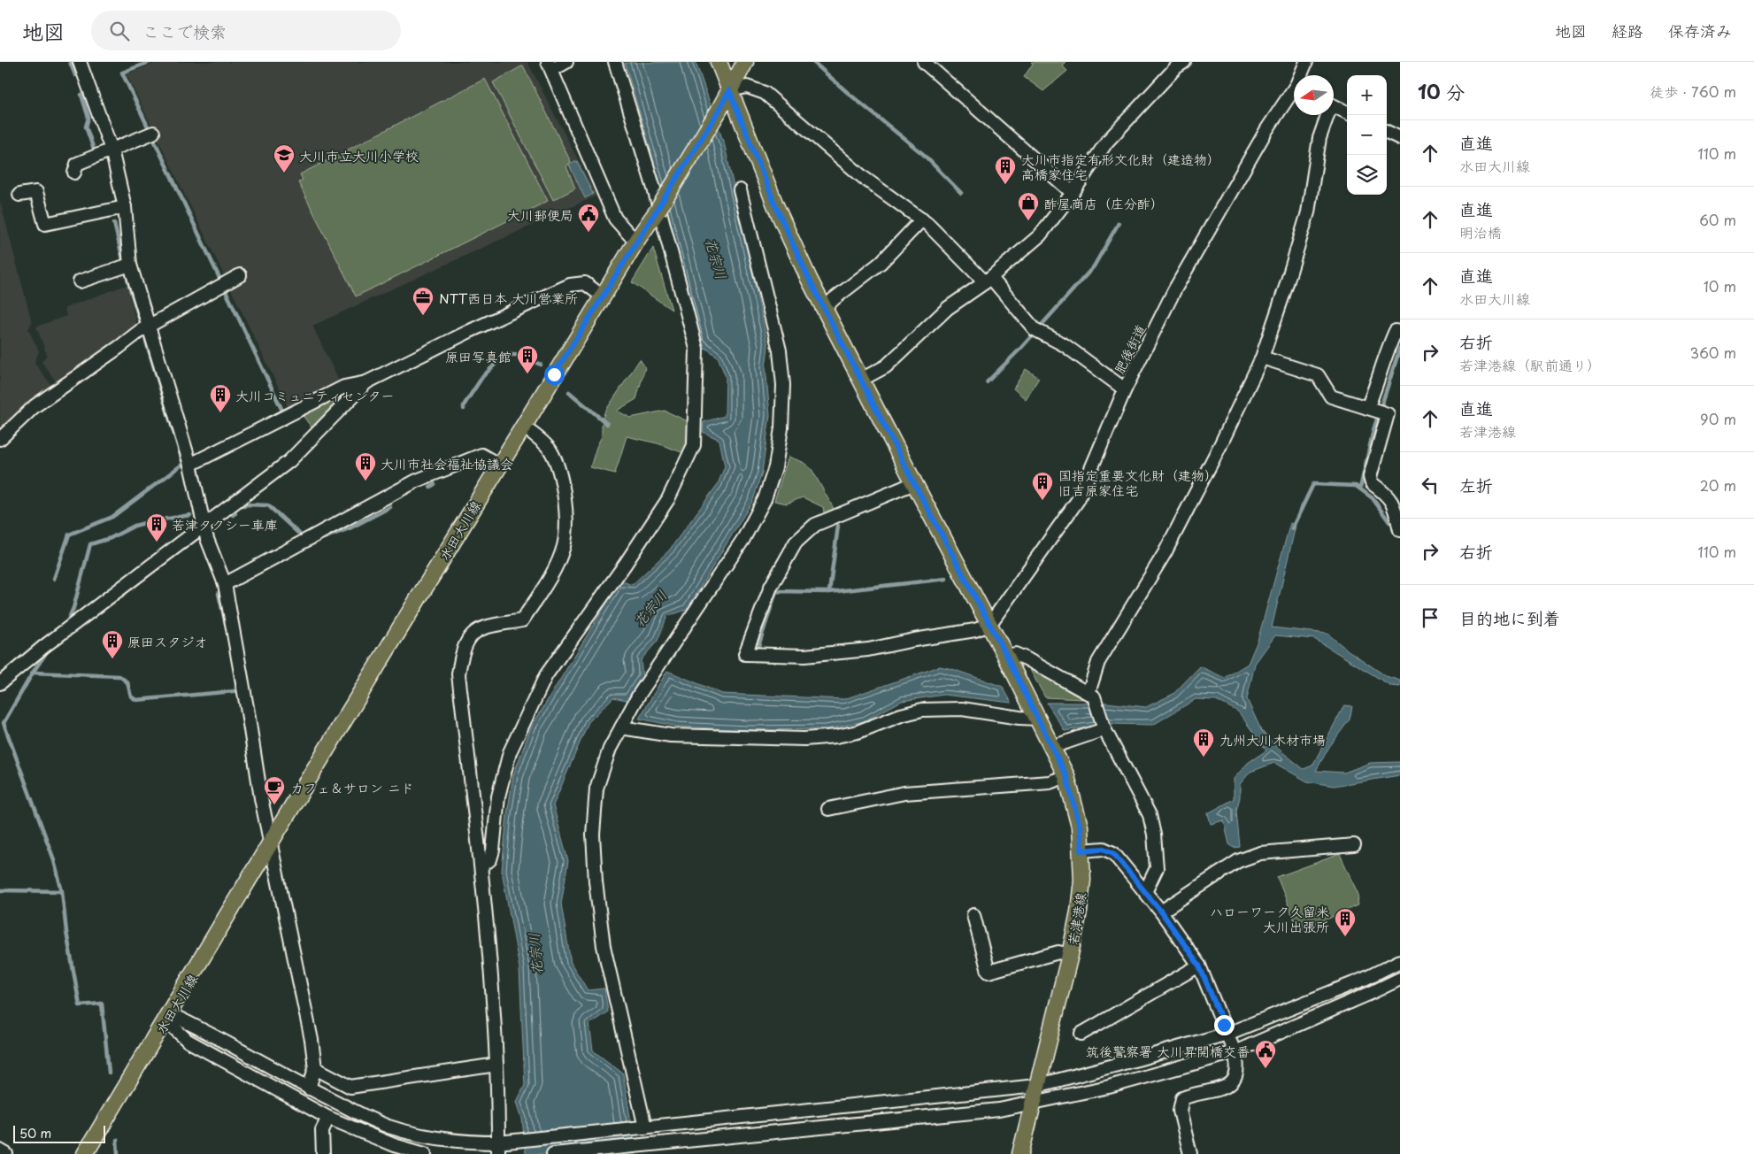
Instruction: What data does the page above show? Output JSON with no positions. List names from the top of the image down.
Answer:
{
  "streets": {
    "main road": ["水田大川線", "若津港線"],
    "street": ["肥後街道"]
  },
  "crossings": [
    ["肥後街道", "若津港線"],
    ["水田大川線", "若津港線"]
  ],
  "water": ["花宗川"],
  "places": {
    "school or university": ["大川市立大川小学校"],
    "building": [
      "大川市指定有形文化財（建造物） 高橋家住宅",
      "原田写真館",
      "大川コミュニティセンター",
      "大川市社会福祉協議会",
      "国指定重要文化財（建物） 旧吉原家住宅",
      "若津タクシー車庫",
      "原田スタジオ",
      "九州大川木材市場",
      "ハローワーク久留米 大川出張所"
    ],
    "shop": ["酢屋商店（庄分酢）"],
    "public building": ["大川郵便局", "筑後警察署 大川昇開橋交番"],
    "office": ["NTT西日本 大川営業所"],
    "cafe": ["カフェ＆サロン ニド"]
  },
  "scale_bar": "50 m",
  "north": "left",
  "page": {
    "header": "地図",
    "search": "ここで検索",
    "nav": ["地図", "経路", "保存済み"],
    "heading": ["10 分", "徒歩 · 760 m"],
    "map_buttons": ["+", "−"],
    "list": [
      ["直進", "水田大川線", "110 m"],
      ["直進", "明治橋", "60 m"],
      ["直進", "水田大川線", "10 m"],
      ["右折", "若津港線（駅前通り）", "360 m"],
      ["直進", "若津港線", "90 m"],
      ["左折", "20 m"],
      ["右折", "110 m"],
      "目的地に到着"
    ],
    "scale": "50 m"
  }
}
